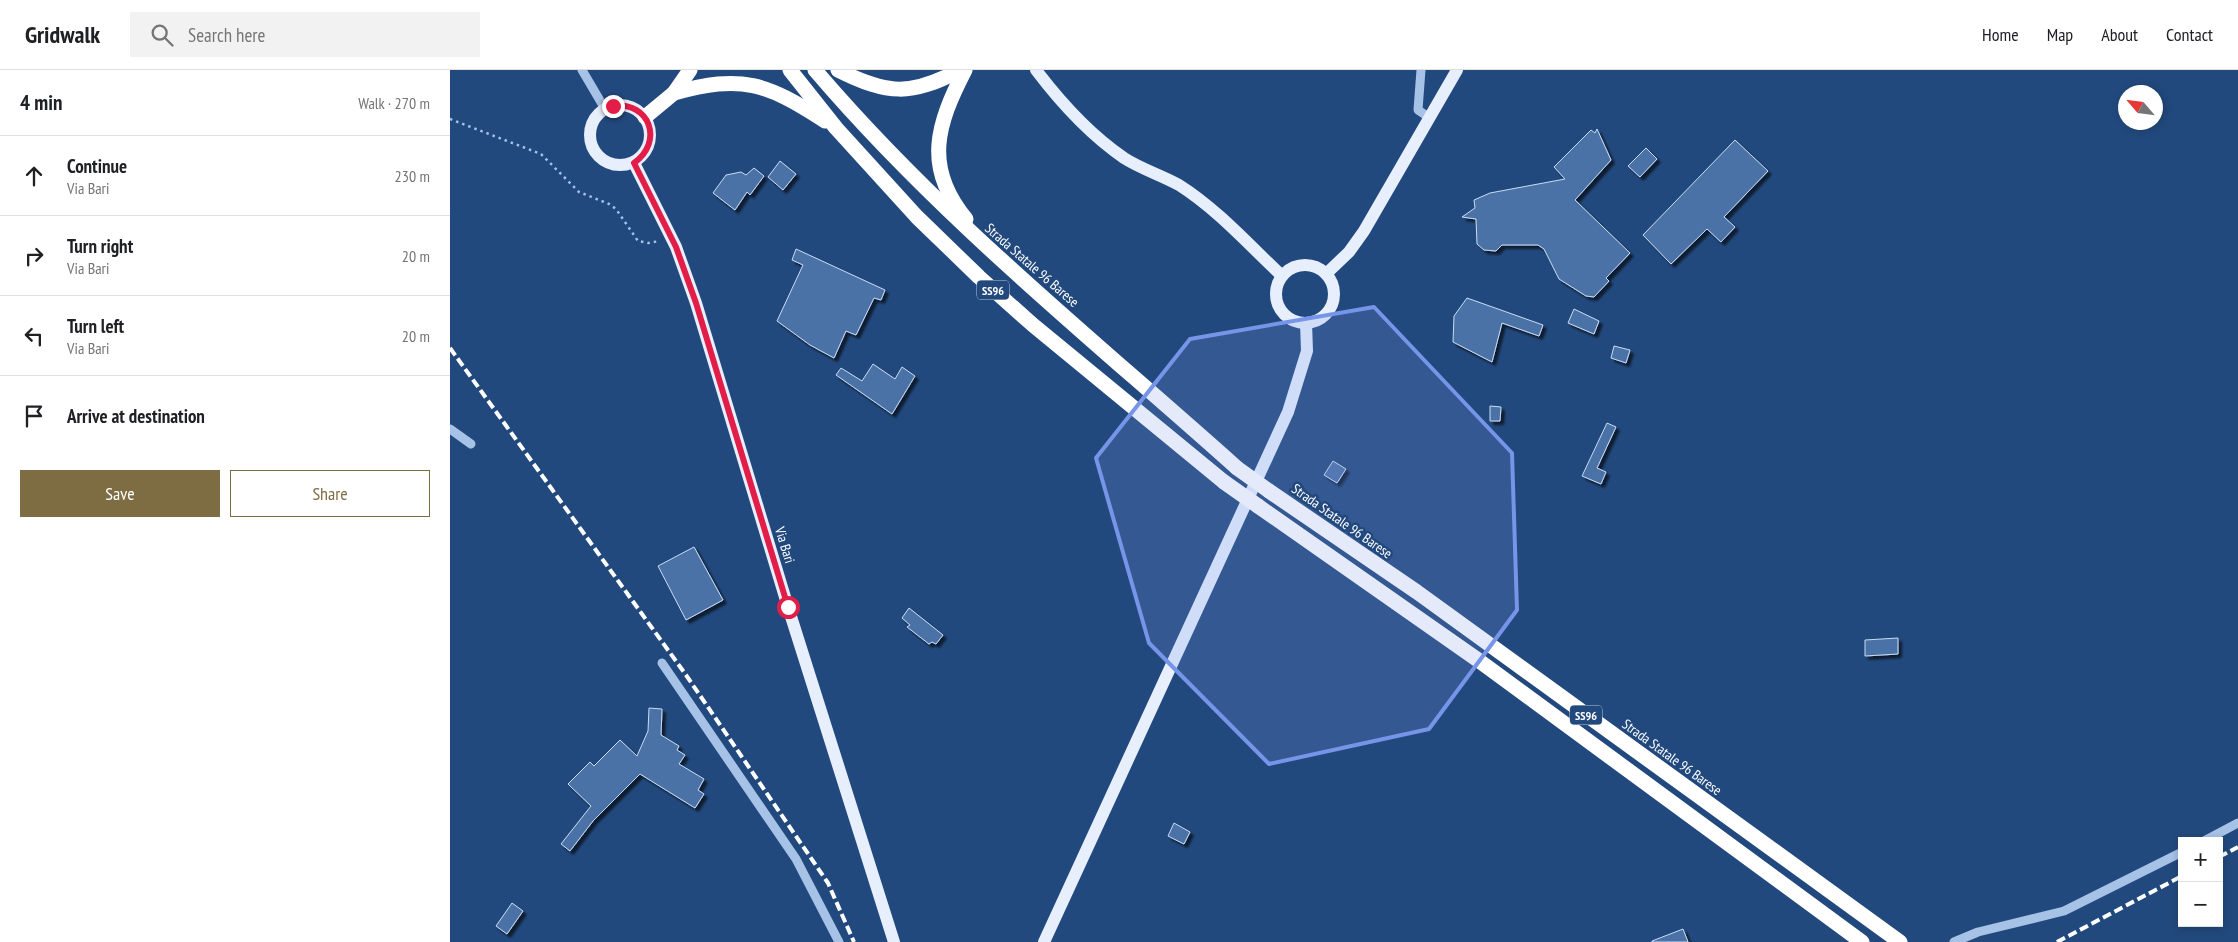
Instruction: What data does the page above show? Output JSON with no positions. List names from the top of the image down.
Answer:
{
  "streets": {
    "highway": ["Strada Statale 96 Barese", "SS96"],
    "main road": ["Via Bari"]
  },
  "north": "top left",
  "page": {
    "header": "Gridwalk",
    "search": "Search here",
    "nav": [
      "Home",
      "Map",
      "About",
      "Contact"
    ],
    "heading": ["4 min", "Walk · 270 m"],
    "list": [
      ["Continue", "Via Bari", "230 m"],
      ["Turn right", "Via Bari", "20 m"],
      ["Turn left", "Via Bari", "20 m"],
      "Arrive at destination"
    ],
    "buttons": ["Save", "Share"],
    "map_buttons": ["+", "−"]
  }
}
